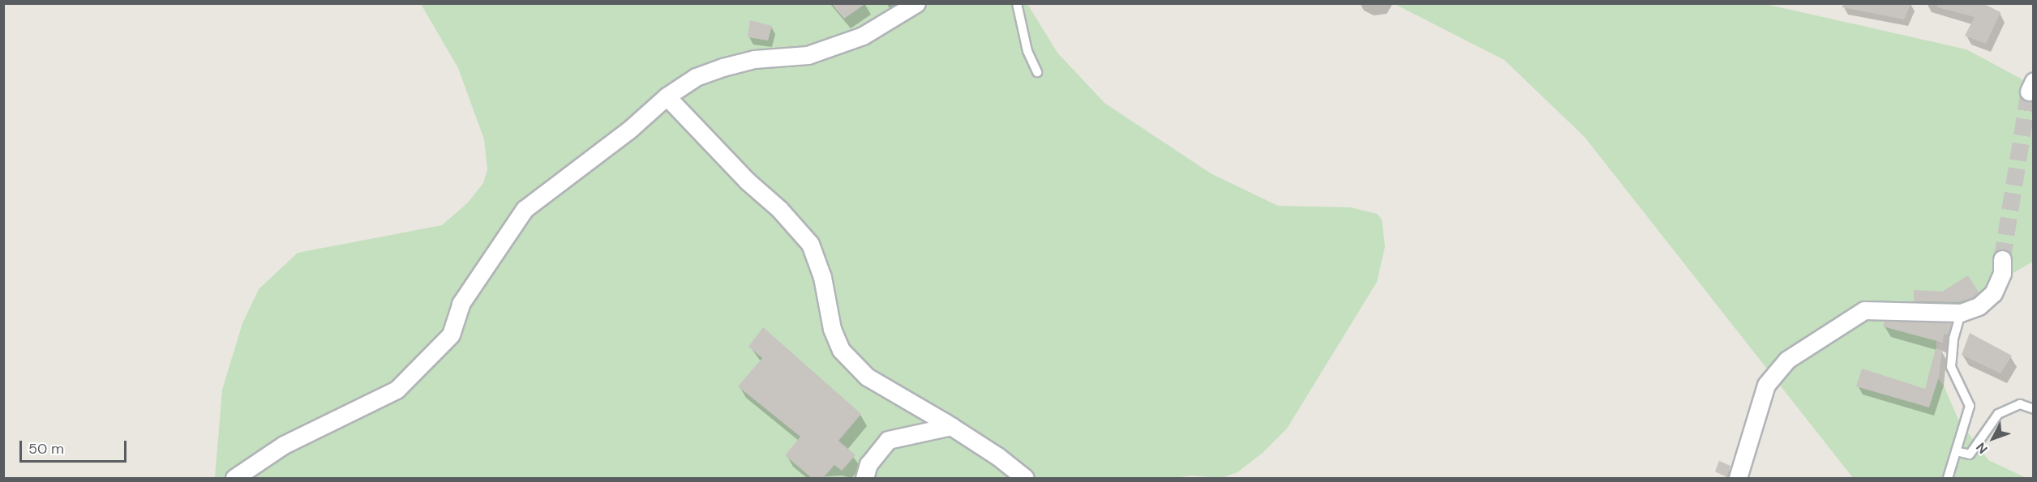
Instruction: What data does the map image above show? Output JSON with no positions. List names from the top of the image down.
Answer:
{
  "scale_bar": "50 m",
  "north": "bottom left"
}
